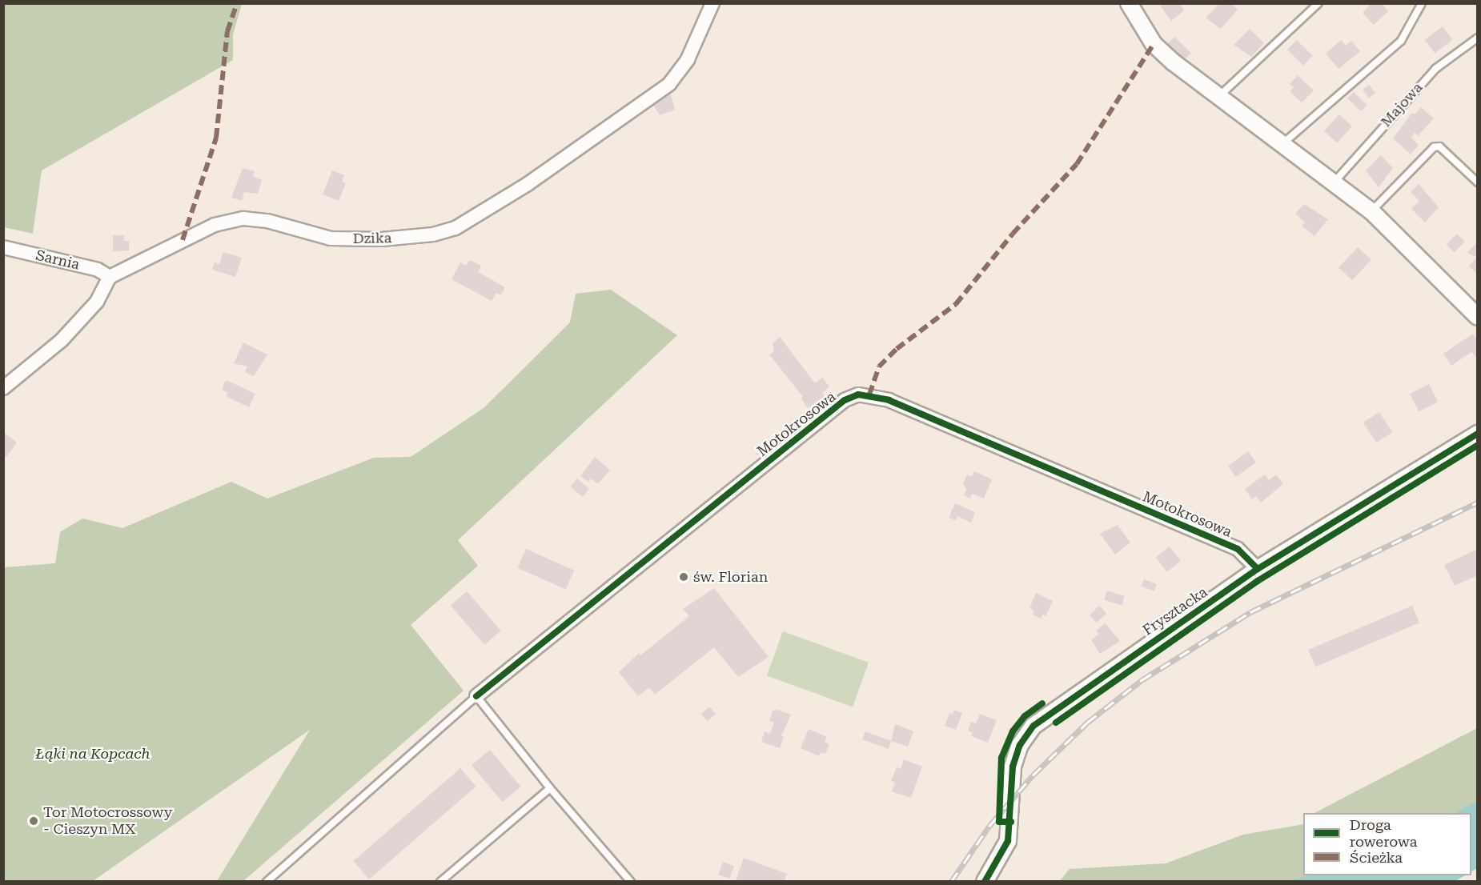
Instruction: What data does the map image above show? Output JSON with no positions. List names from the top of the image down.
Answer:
{
  "streets": {
    "street": [
      "Dzika",
      "Sarnia",
      "Motokrosowa",
      "Frysztacka"
    ],
    "lane": ["Majowa"]
  },
  "crossings": [
    ["Dzika", "Sarnia"],
    ["Motokrosowa", "Frysztacka"]
  ],
  "parks": ["Łąki na Kopcach"],
  "places": ["św. Florian", "Tor Motocrossowy - Cieszyn MX"],
  "legend": ["Droga rowerowa", "Ścieżka"]
}
